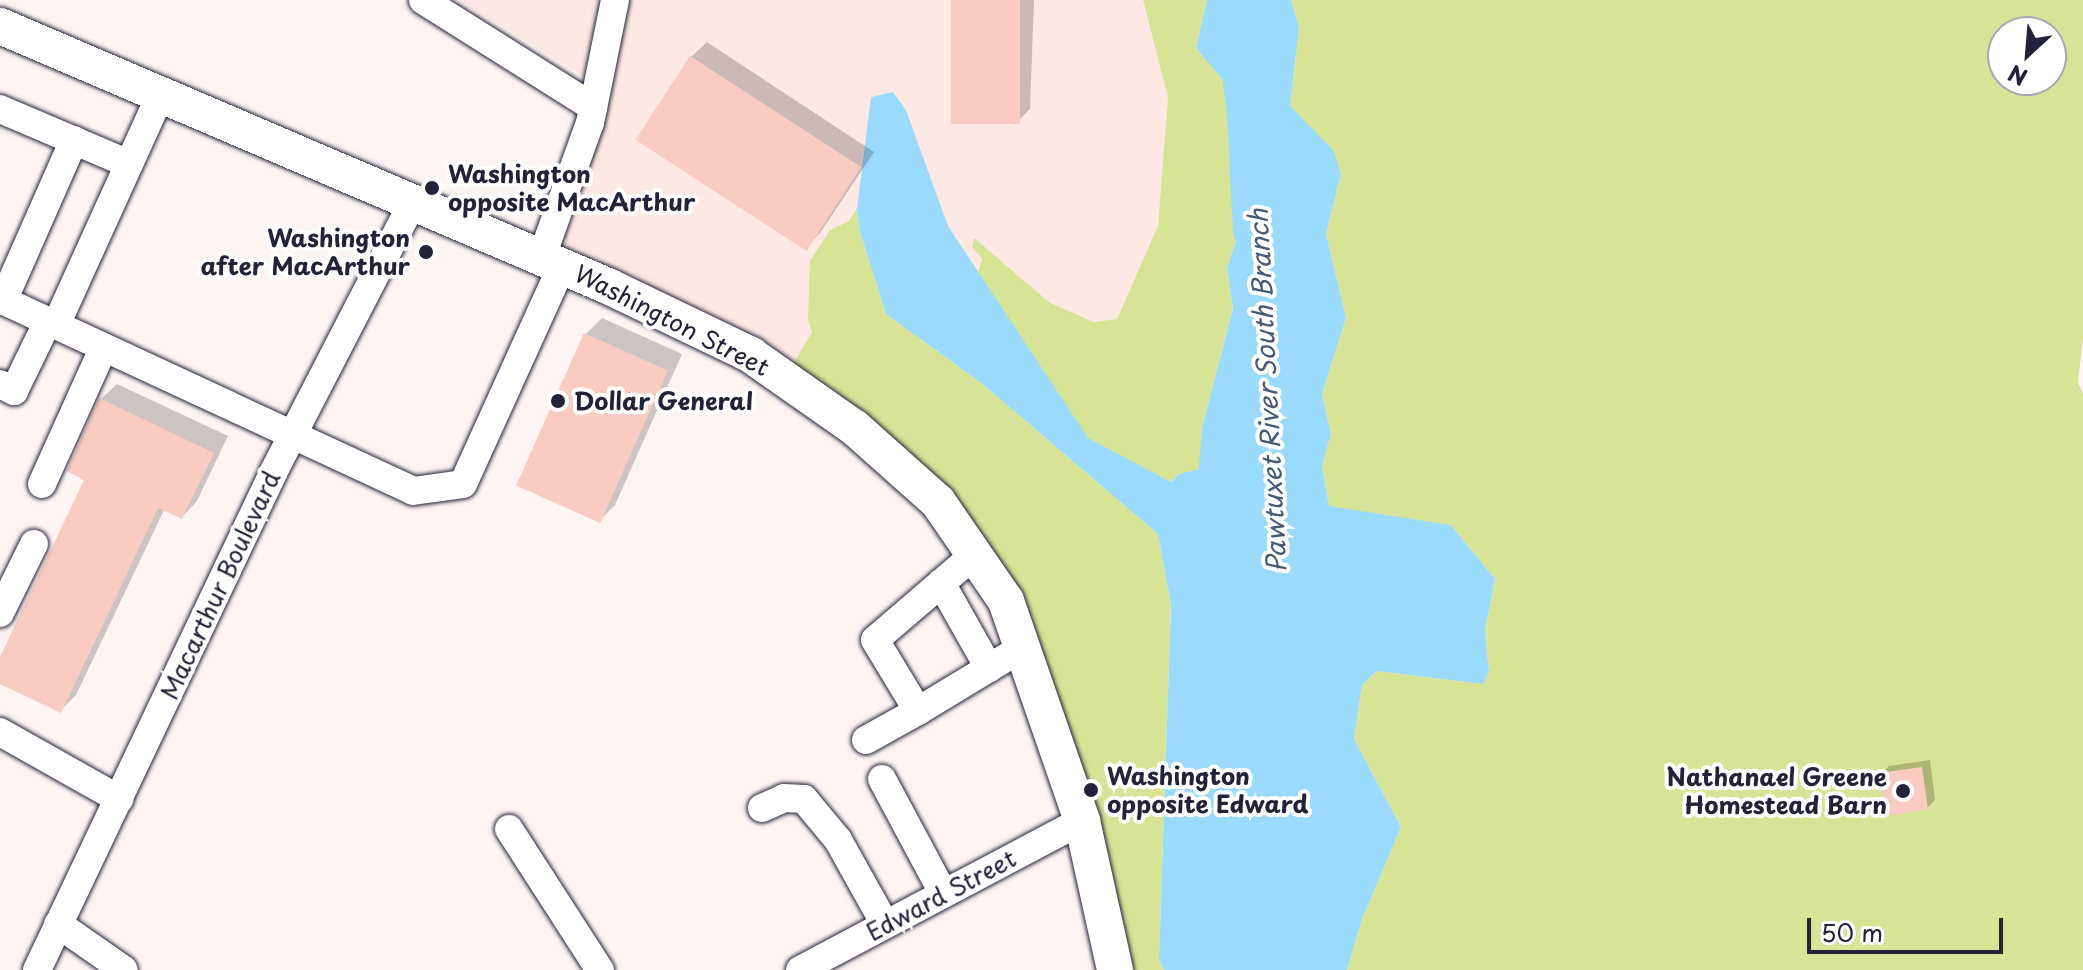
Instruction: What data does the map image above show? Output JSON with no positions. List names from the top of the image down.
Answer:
{
  "streets": {
    "main road": ["Washington Street"],
    "street": ["Macarthur Boulevard", "Edward Street"]
  },
  "crossings": [
    ["Washington Street", "Macarthur Boulevard"],
    ["Washington Street", "Edward Street"]
  ],
  "water": ["Pawtuxet River South Branch"],
  "places": [
    "Washington opposite MacArthur",
    "Washington after MacArthur",
    "Dollar General",
    "Washington opposite Edward",
    "Nathanael Greene Homestead Barn"
  ],
  "scale_bar": "50 m",
  "north": "bottom left"
}
